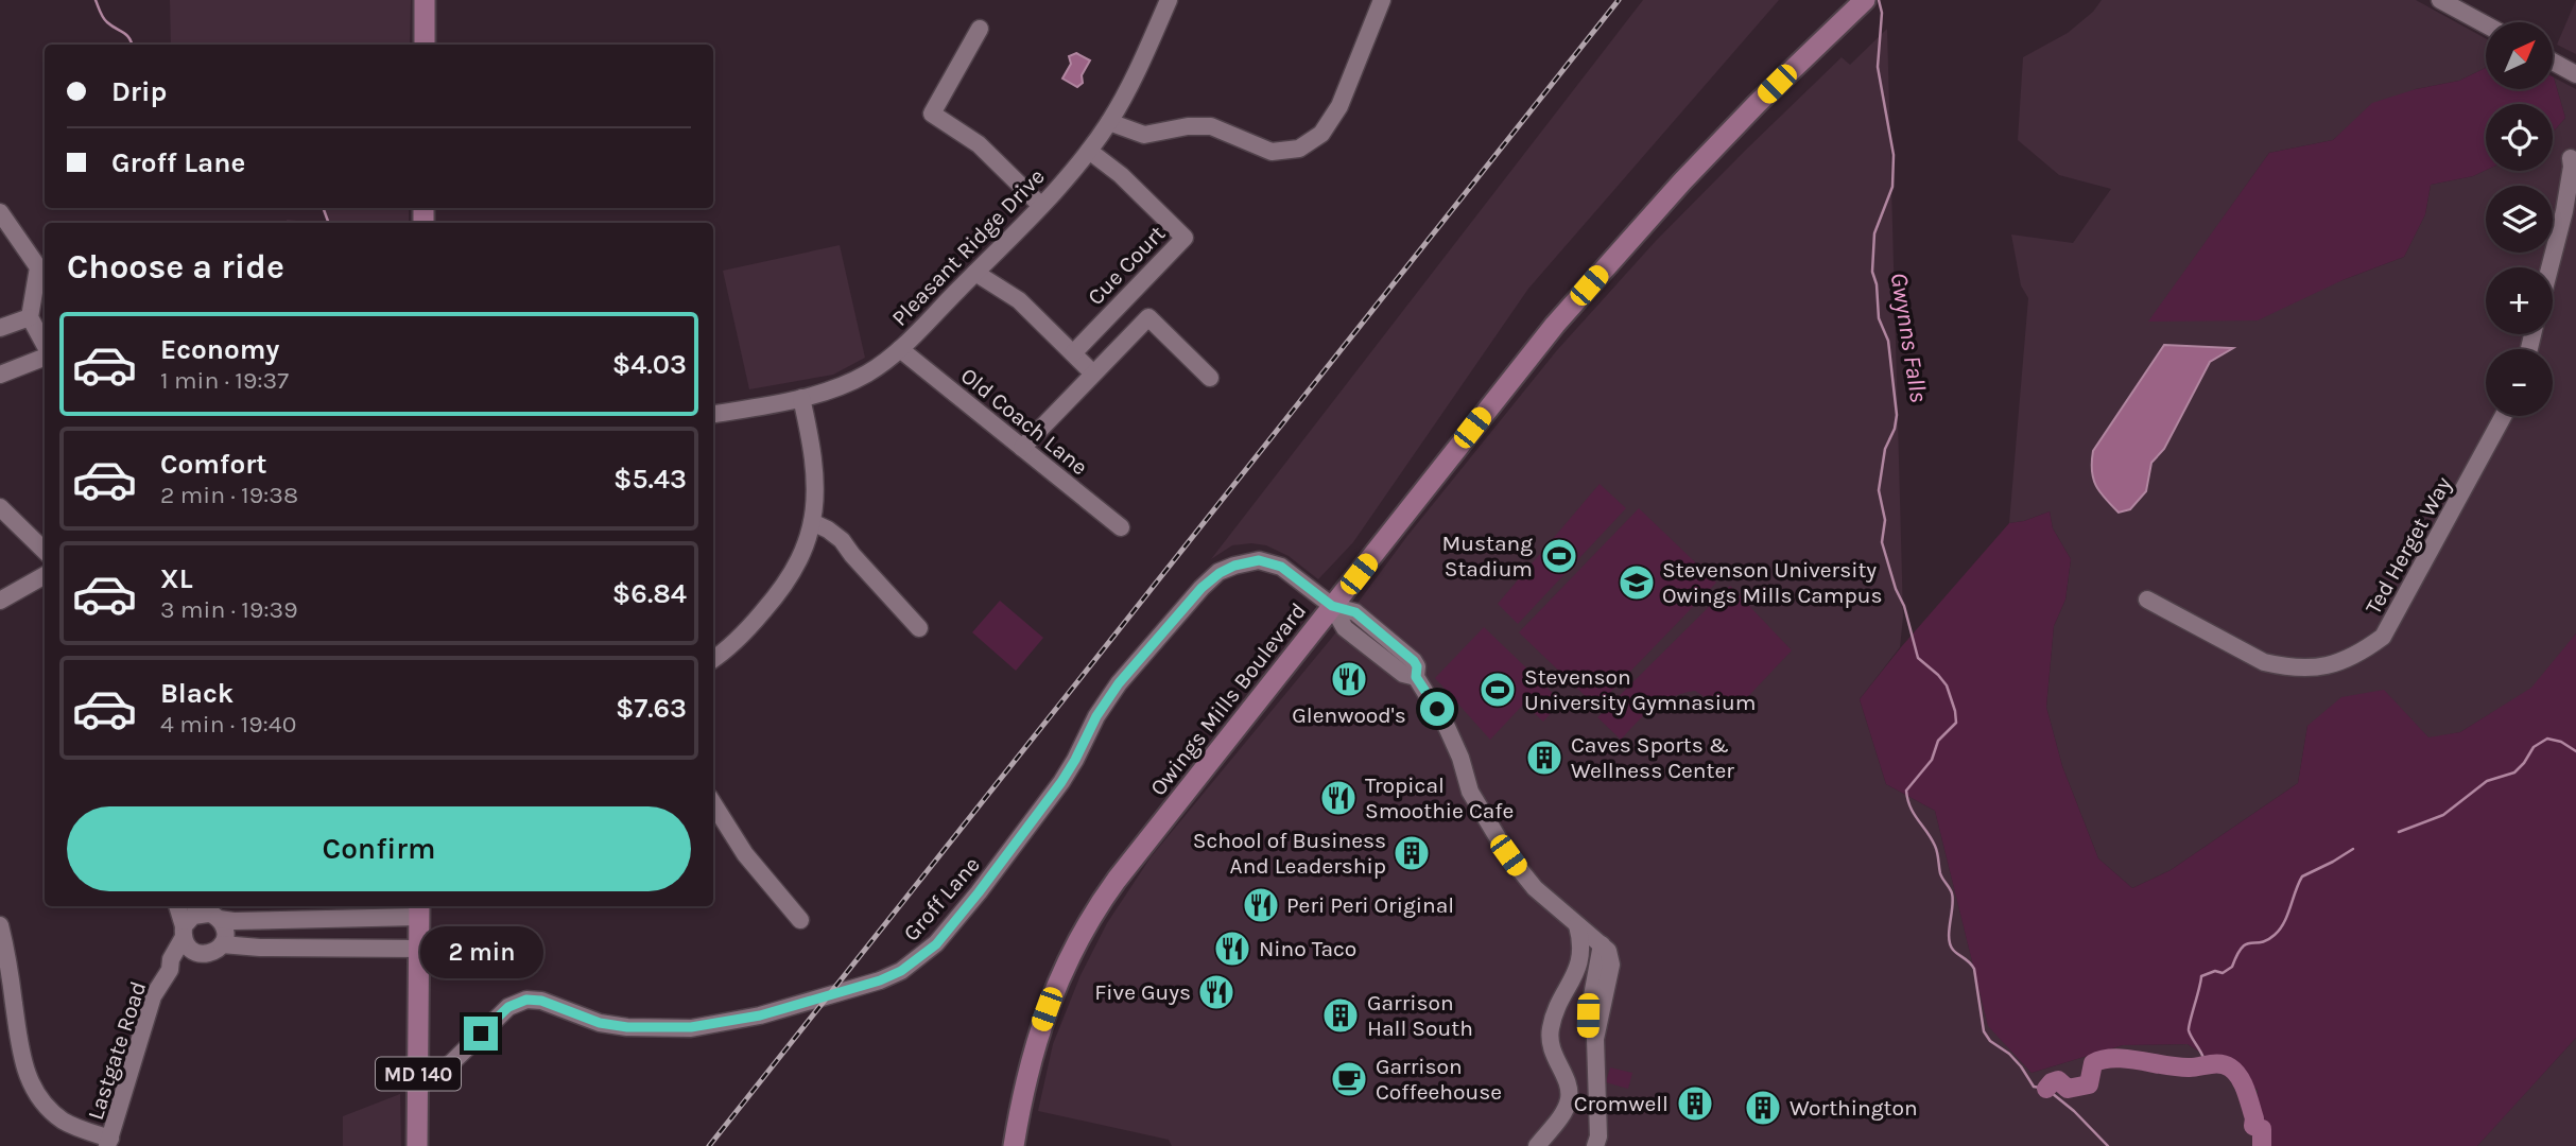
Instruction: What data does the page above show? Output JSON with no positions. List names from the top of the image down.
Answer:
{
  "streets": {
    "main road": ["Owings Mills Boulevard", "MD 140"],
    "street": [
      "Pleasant Ridge Drive",
      "Cue Court",
      "Old Coach Lane",
      "Ted Herget Way",
      "Groff Lane",
      "Lastgate Road"
    ]
  },
  "crossings": [
    ["Pleasant Ridge Drive", "Cue Court"],
    ["Pleasant Ridge Drive", "Old Coach Lane"],
    ["Owings Mills Boulevard", "Groff Lane"],
    ["Groff Lane", "MD 140"]
  ],
  "water": ["Gwynns Falls"],
  "places": {
    "sports": ["Mustang Stadium", "Stevenson University Gymnasium"],
    "school or university": ["Stevenson University Owings Mills Campus"],
    "restaurant": [
      "Glenwood's",
      "Tropical Smoothie Cafe",
      "Peri Peri Original",
      "Nino Taco",
      "Five Guys"
    ],
    "building": [
      "Caves Sports & Wellness Center",
      "School of Business And Leadership",
      "Garrison Hall South",
      "Cromwell",
      "Worthington"
    ],
    "cafe": ["Garrison Coffeehouse"]
  },
  "north": "top right",
  "page": {
    "map_buttons": ["+", "−"],
    "banner": ["Drip", "Groff Lane"],
    "heading": "Choose a ride",
    "list": [
      {
        "name": "Economy",
        "note": "1 min · 19:37",
        "value": "$4.03"
      },
      {
        "name": "Comfort",
        "note": "2 min · 19:38",
        "value": "$5.43"
      },
      {
        "name": "XL",
        "note": "3 min · 19:39",
        "value": "$6.84"
      },
      {
        "name": "Black",
        "note": "4 min · 19:40",
        "value": "$7.63"
      }
    ],
    "buttons": "Confirm",
    "bubble": "2 min"
  }
}
